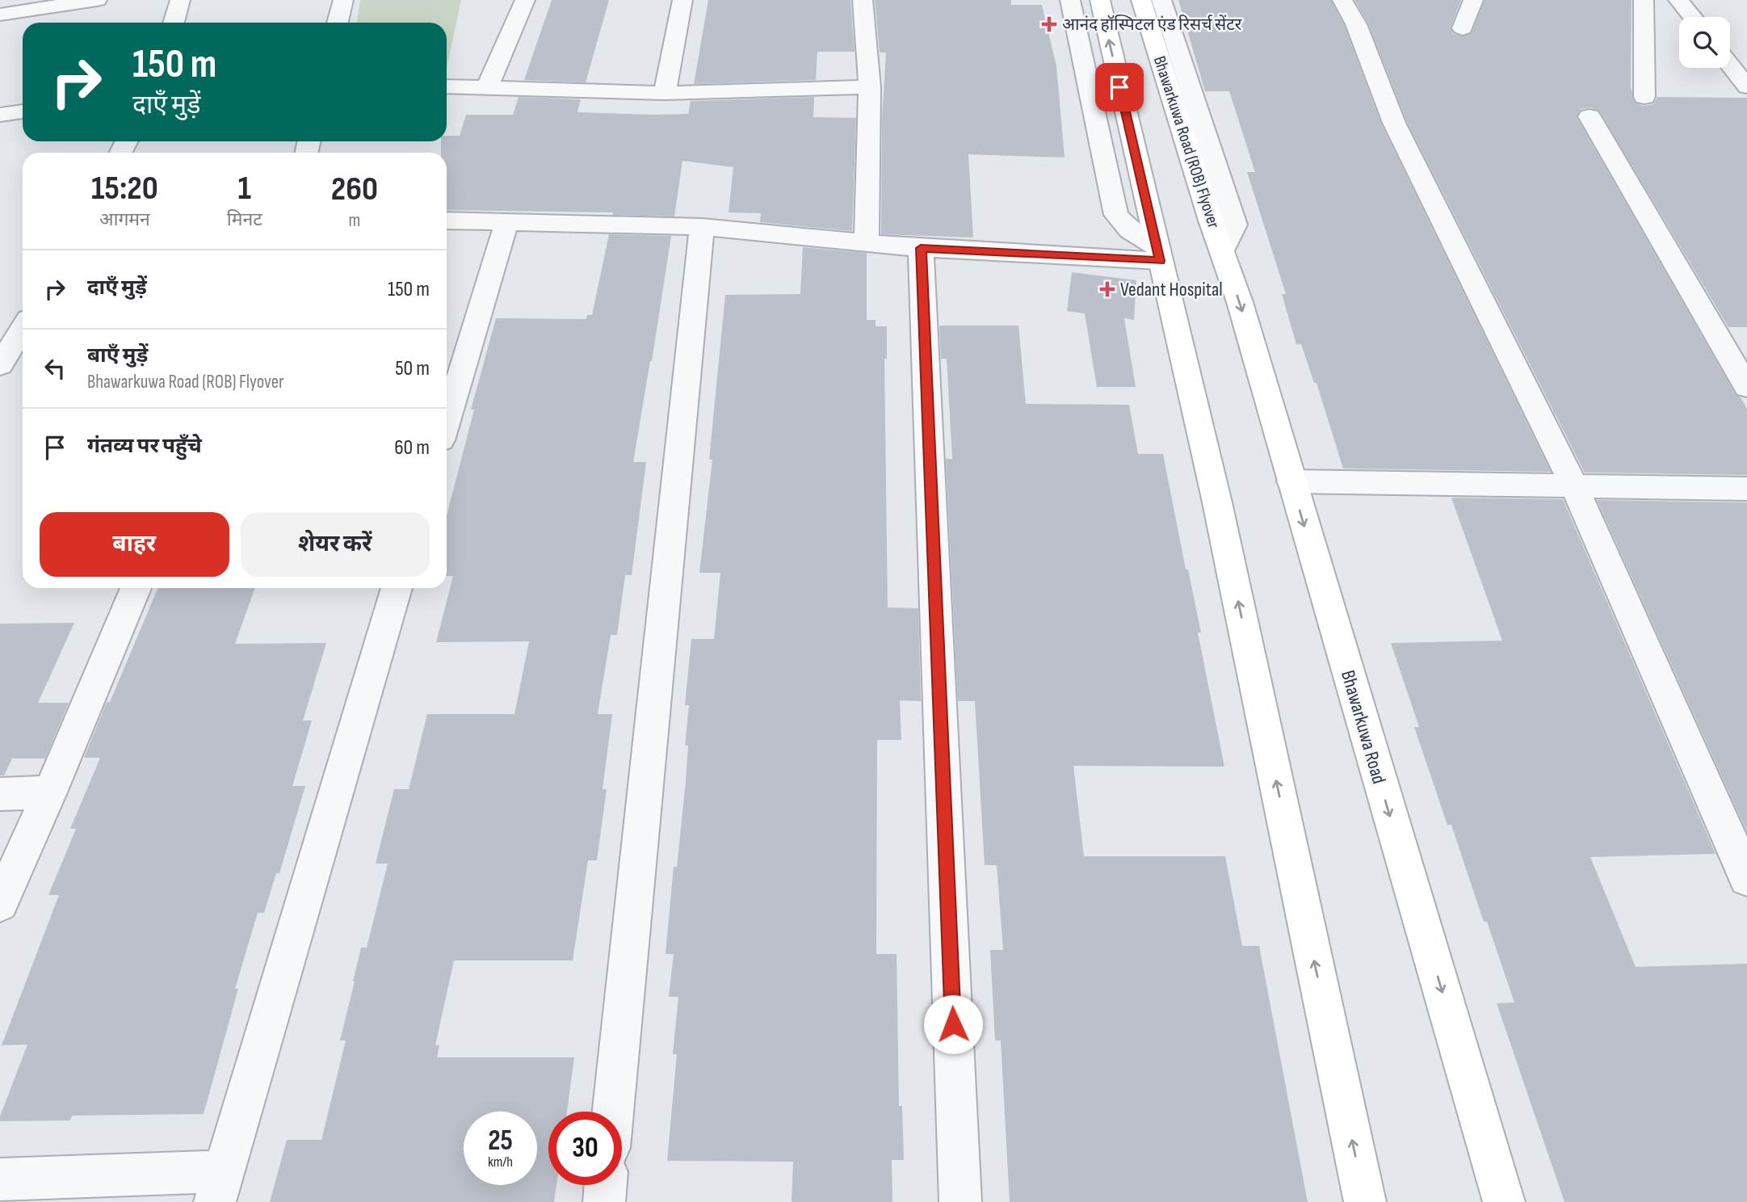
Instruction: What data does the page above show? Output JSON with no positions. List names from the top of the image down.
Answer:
{
  "streets": {
    "main road": ["Bhawarkuwa Road (ROB) Flyover", "Bhawarkuwa Road"]
  },
  "crossings": [
    ["Bhawarkuwa Road (ROB) Flyover", "Bhawarkuwa Road"]
  ],
  "places": {
    "health": ["आनंद हॉस्पिटल एंड रिसर्च सेंटर", "Vedant Hospital"]
  },
  "page": {
    "turn": ["150 m", "दाएँ मुड़ें"],
    "eta": [
      "15:20",
      "आगमन",
      "1",
      "मिनट",
      "260",
      "m"
    ],
    "list": [
      {
        "name": "दाएँ मुड़ें",
        "value": "150 m"
      },
      {
        "name": "बाएँ मुड़ें",
        "note": "Bhawarkuwa Road (ROB) Flyover",
        "value": "50 m"
      },
      {
        "name": "गंतव्य पर पहुँचे",
        "value": "60 m"
      }
    ],
    "buttons": ["बाहर", "शेयर करें"],
    "speed": "25 km/h",
    "limit": "30"
  }
}
